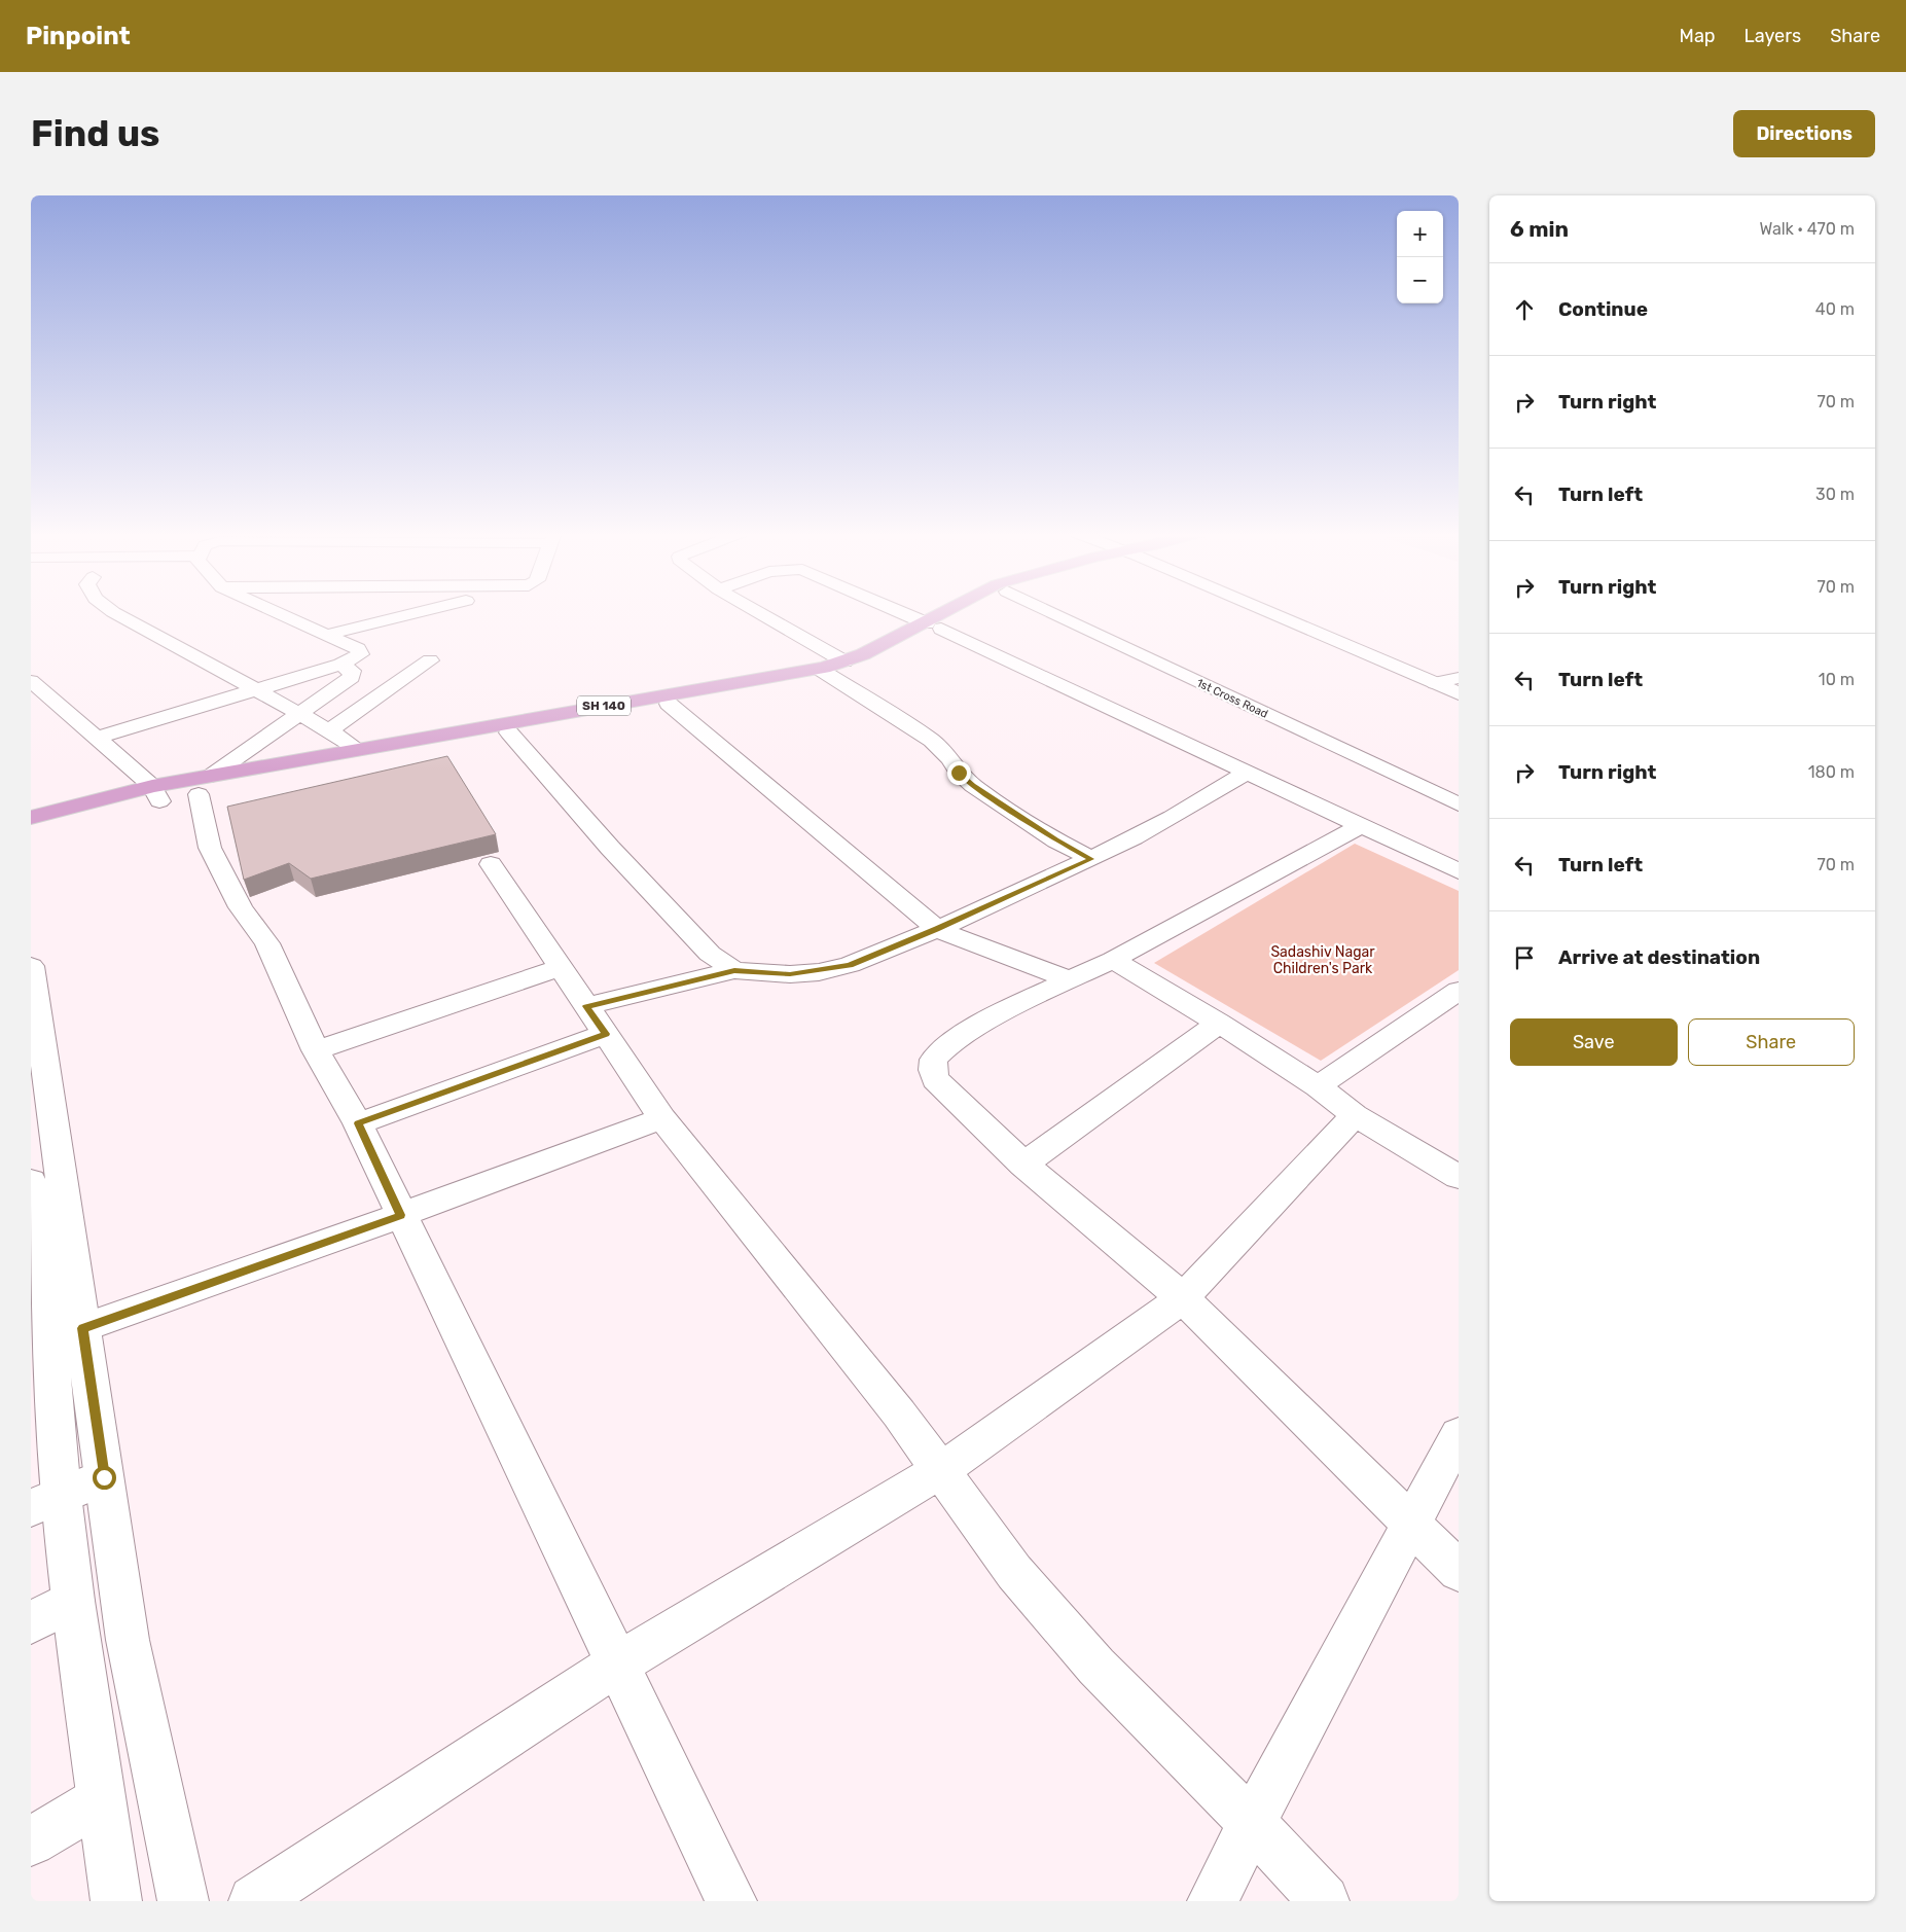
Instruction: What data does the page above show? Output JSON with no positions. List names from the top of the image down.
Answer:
{
  "streets": {
    "main road": ["SH 140"],
    "street": ["1st Cross Road"]
  },
  "parks": ["Sadashiv Nagar Children's Park"],
  "page": {
    "header": "Pinpoint",
    "nav": ["Map", "Layers", "Share"],
    "buttons": [
      "Directions",
      ["Save", "Share"]
    ],
    "title": "Find us",
    "heading": ["6 min", "Walk · 470 m"],
    "map_buttons": ["+", "−"],
    "list": [
      ["Continue", "40 m"],
      ["Turn right", "70 m"],
      ["Turn left", "30 m"],
      ["Turn right", "70 m"],
      ["Turn left", "10 m"],
      ["Turn right", "180 m"],
      ["Turn left", "70 m"],
      "Arrive at destination"
    ]
  }
}
